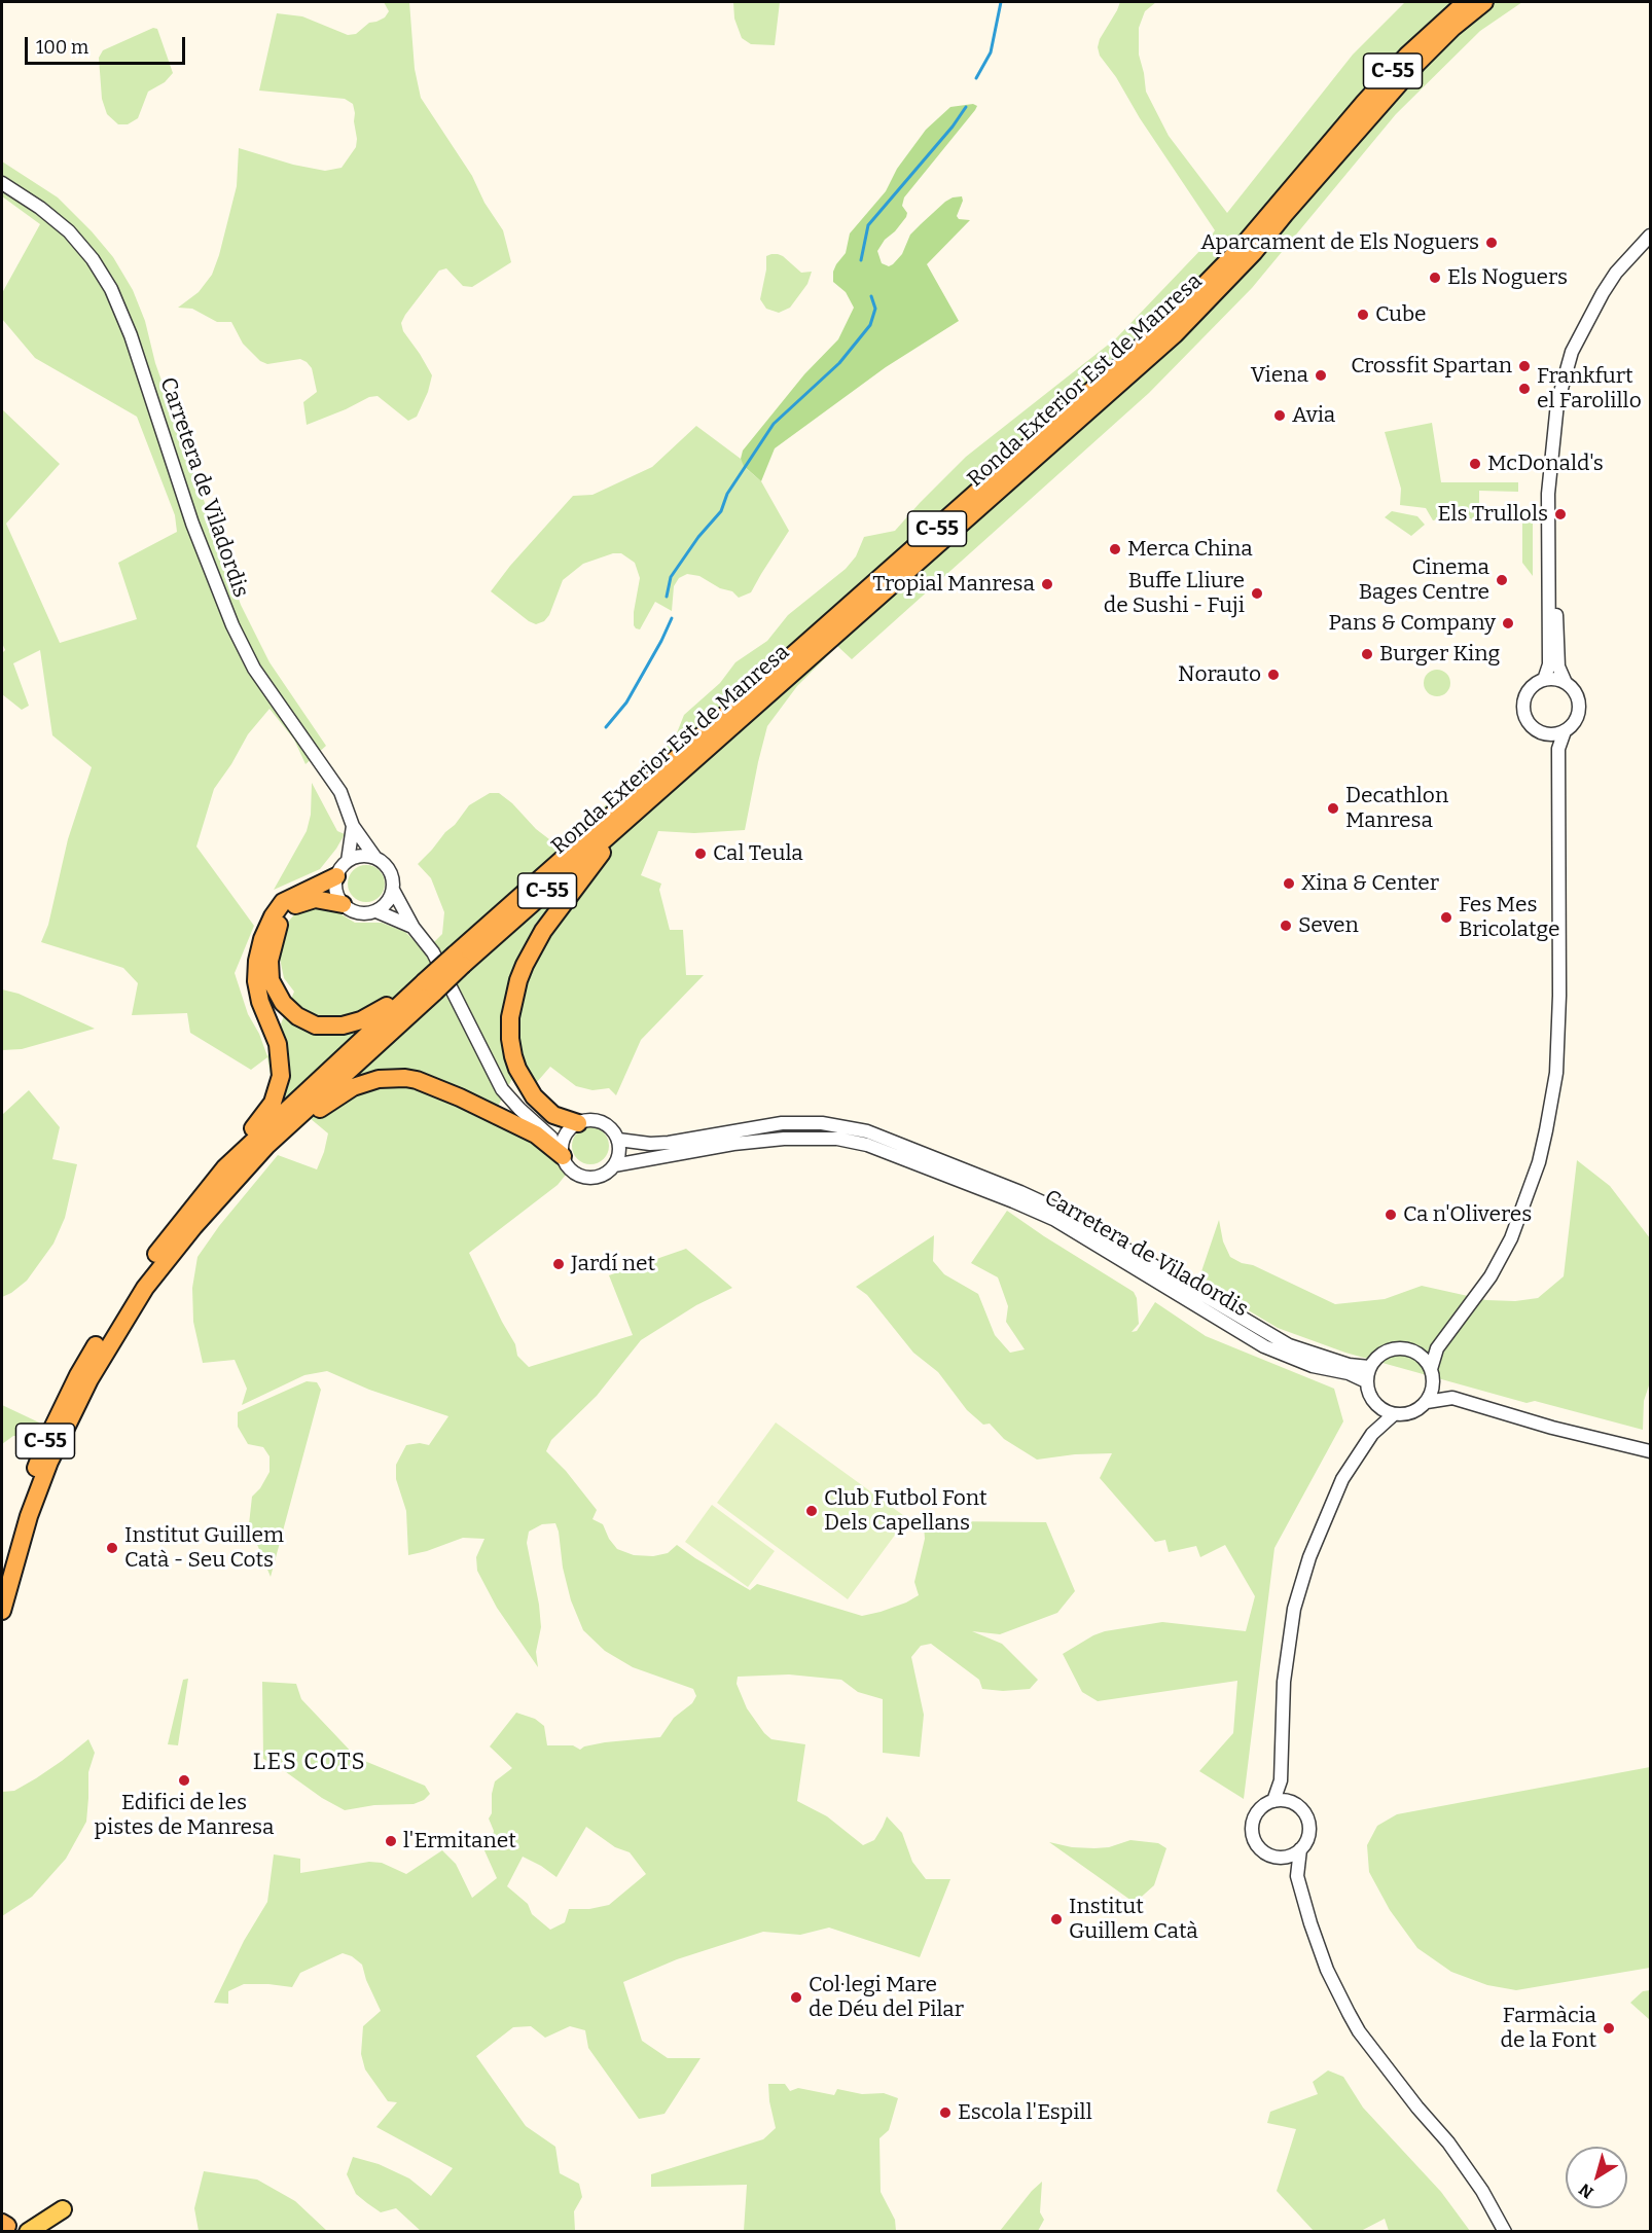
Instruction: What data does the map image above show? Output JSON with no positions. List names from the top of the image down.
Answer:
{
  "streets": {
    "highway": ["C-55", "Ronda Exterior Est de Manresa"],
    "street": ["Carretera de Viladordis"]
  },
  "districts": ["LES COTS"],
  "places": [
    "Aparcament de Els Noguers",
    "Els Noguers",
    "Cube",
    "Crossfit Spartan",
    "Viena",
    "Frankfurt el Farolillo",
    "Avia",
    "McDonald's",
    "Els Trullols",
    "Merca China",
    "Cinema Bages Centre",
    "Tropial Manresa",
    "Buffe Lliure de Sushi - Fuji",
    "Pans & Company",
    "Burger King",
    "Norauto",
    "Decathlon Manresa",
    "Cal Teula",
    "Xina & Center",
    "Fes Mes Bricolatge",
    "Seven",
    "Ca n'Oliveres",
    "Jardí net",
    "Club Futbol Font Dels Capellans",
    "Institut Guillem Catà - Seu Cots",
    "Edifici de les pistes de Manresa",
    "l'Ermitanet",
    "Institut Guillem Catà",
    "Col·legi Mare de Déu del Pilar",
    "Farmàcia de la Font",
    "Escola l'Espill"
  ],
  "scale_bar": "100 m",
  "north": "bottom left"
}
